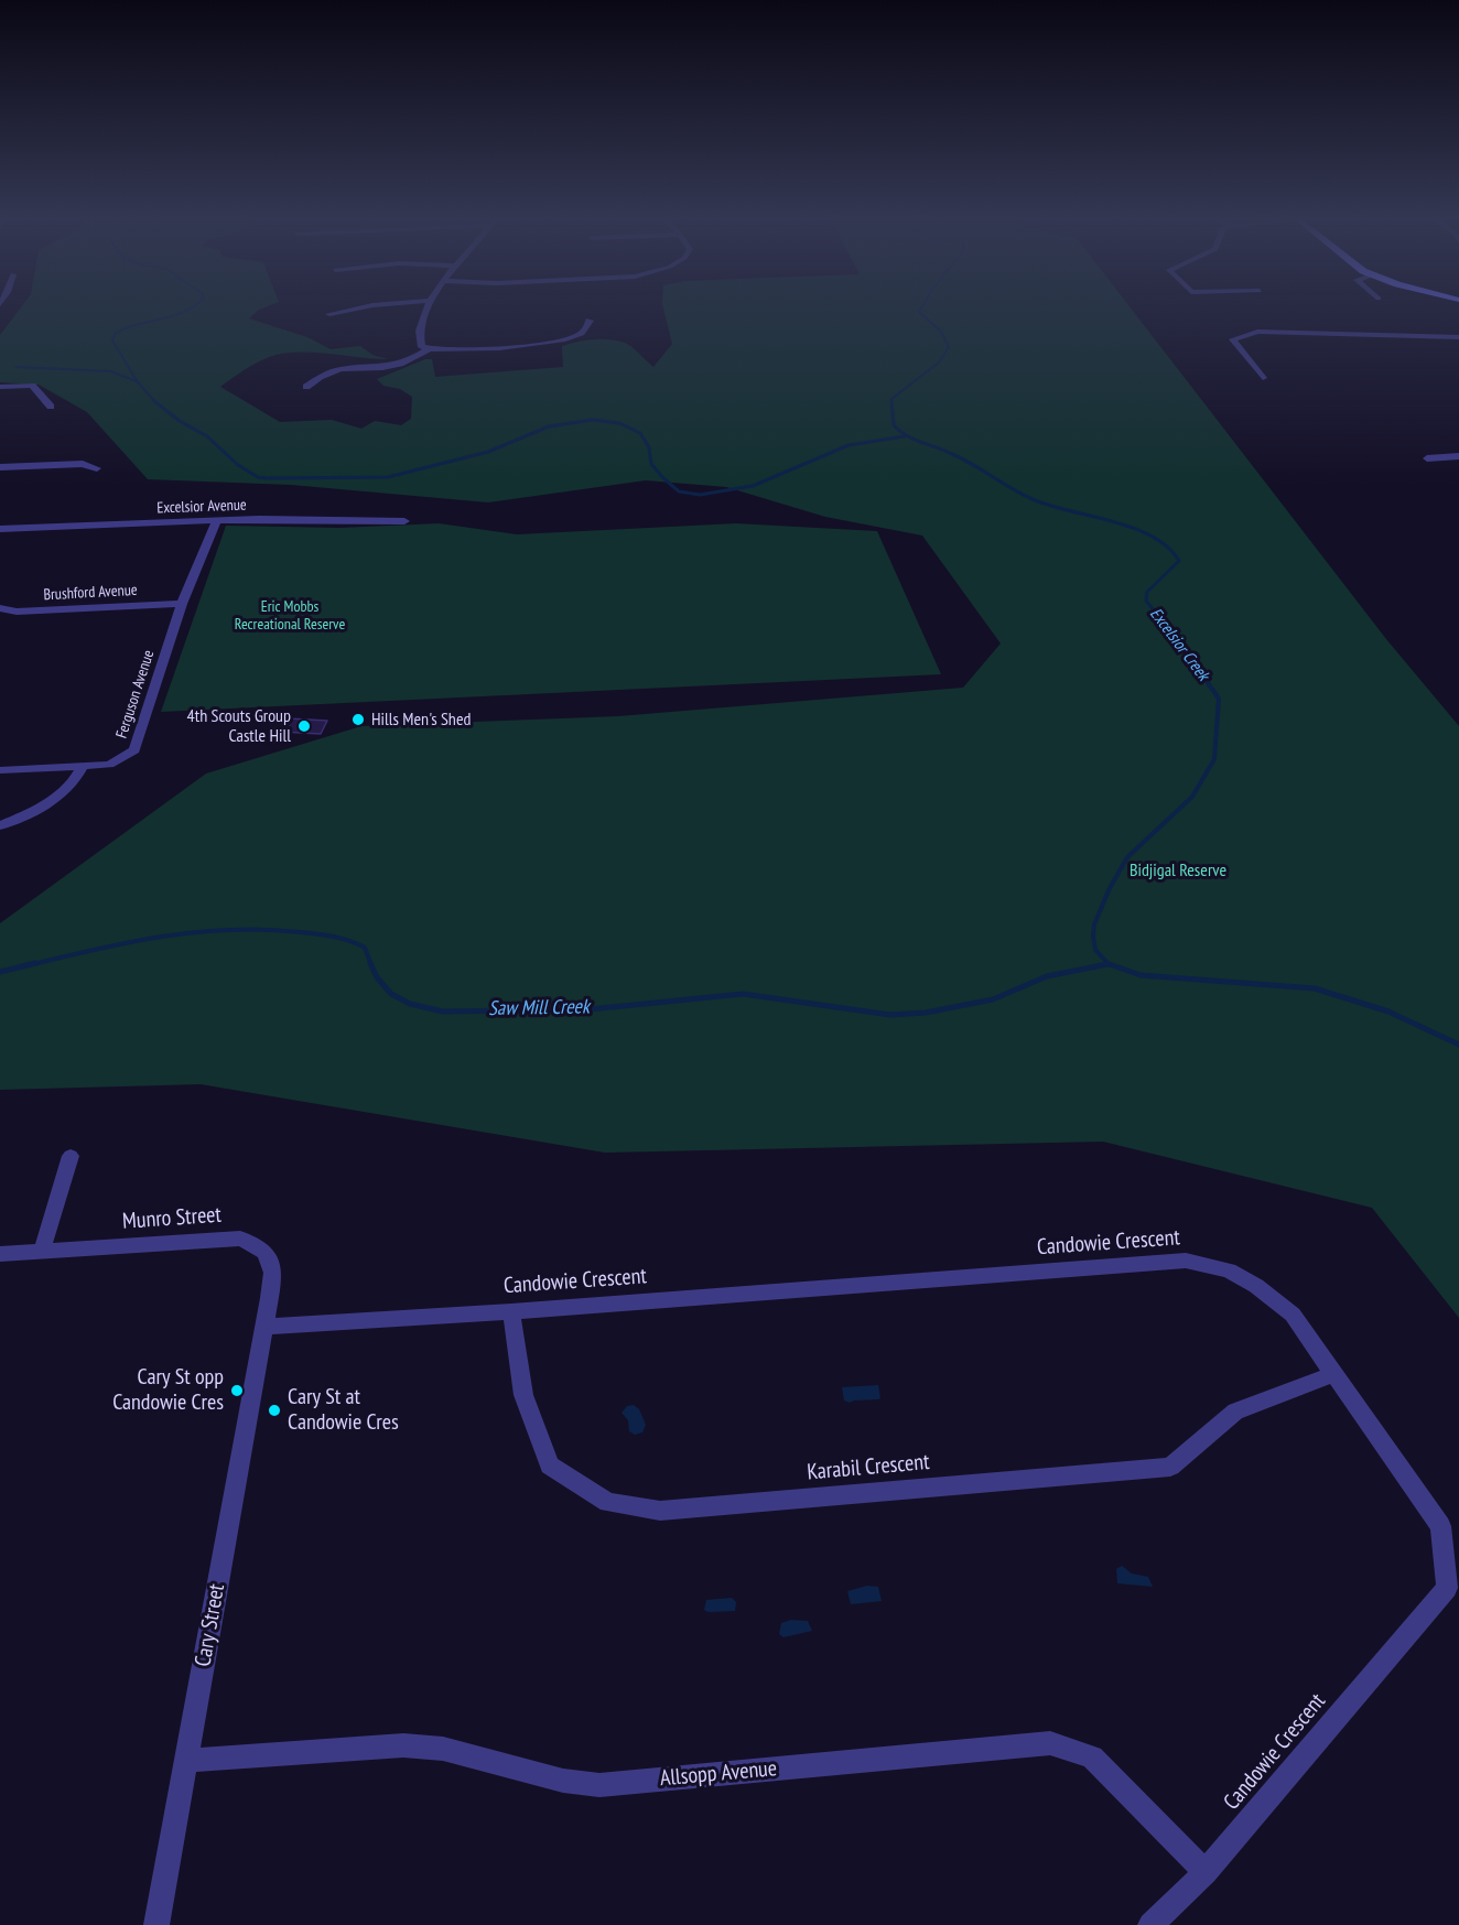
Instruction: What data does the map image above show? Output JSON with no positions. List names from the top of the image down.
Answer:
{
  "streets": {
    "street": [
      "Excelsior Avenue",
      "Brushford Avenue",
      "Ferguson Avenue",
      "Munro Street",
      "Candowie Crescent",
      "Karabil Crescent",
      "Cary Street",
      "Allsopp Avenue"
    ]
  },
  "crossings": [
    ["Excelsior Avenue", "Ferguson Avenue"],
    ["Brushford Avenue", "Ferguson Avenue"],
    ["Munro Street", "Candowie Crescent"],
    ["Munro Street", "Cary Street"],
    ["Candowie Crescent", "Karabil Crescent"],
    ["Candowie Crescent", "Cary Street"],
    ["Candowie Crescent", "Allsopp Avenue"],
    ["Cary Street", "Allsopp Avenue"]
  ],
  "water": ["Excelsior Creek", "Saw Mill Creek"],
  "parks": ["Eric Mobbs Recreational Reserve", "Bidjigal Reserve"],
  "places": [
    "Hills Men's Shed",
    "4th Scouts Group Castle Hill",
    "Cary St opp Candowie Cres",
    "Cary St at Candowie Cres"
  ]
}
